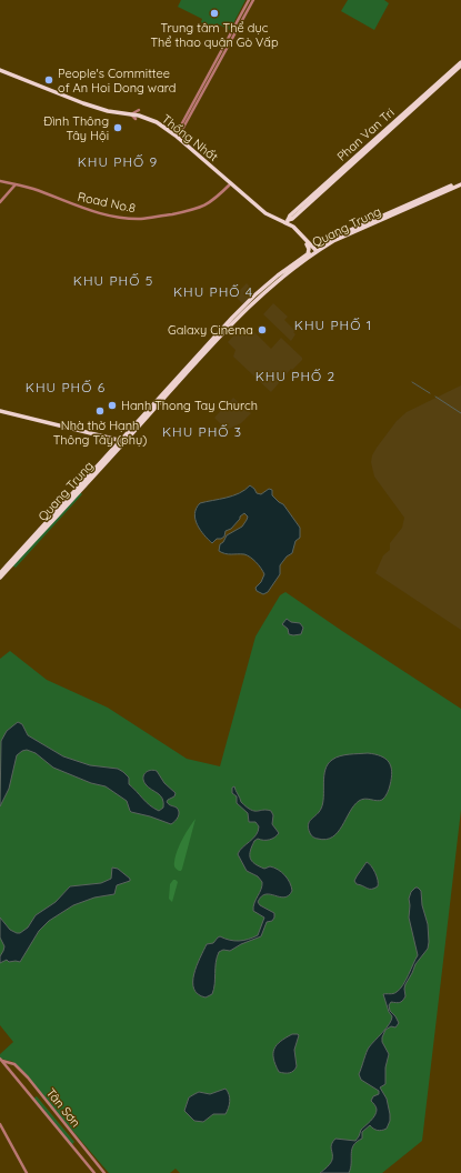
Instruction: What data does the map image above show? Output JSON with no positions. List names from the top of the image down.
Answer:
{
  "streets": {
    "main road": ["Thống Nhất", "Quang Trung"],
    "street": ["Road No.8", "Tân Sơn"]
  },
  "crossings": [
    ["Thống Nhất", "Road No.8"],
    ["Thống Nhất", "Quang Trung"]
  ],
  "districts": [
    "KHU PHỐ 9",
    "KHU PHỐ 5",
    "KHU PHỐ 4",
    "KHU PHỐ 1",
    "KHU PHỐ 2",
    "KHU PHỐ 6",
    "KHU PHỐ 3"
  ],
  "places": [
    "Trung tâm Thể dục Thể thao quận Gò Vấp",
    "People's Committee of An Hoi Dong ward",
    "Đình Thông Tây Hội",
    "Galaxy Cinema",
    "Hanh Thong Tay Church",
    "Nhà thờ Hạnh Thông Tây (phụ)"
  ]
}
